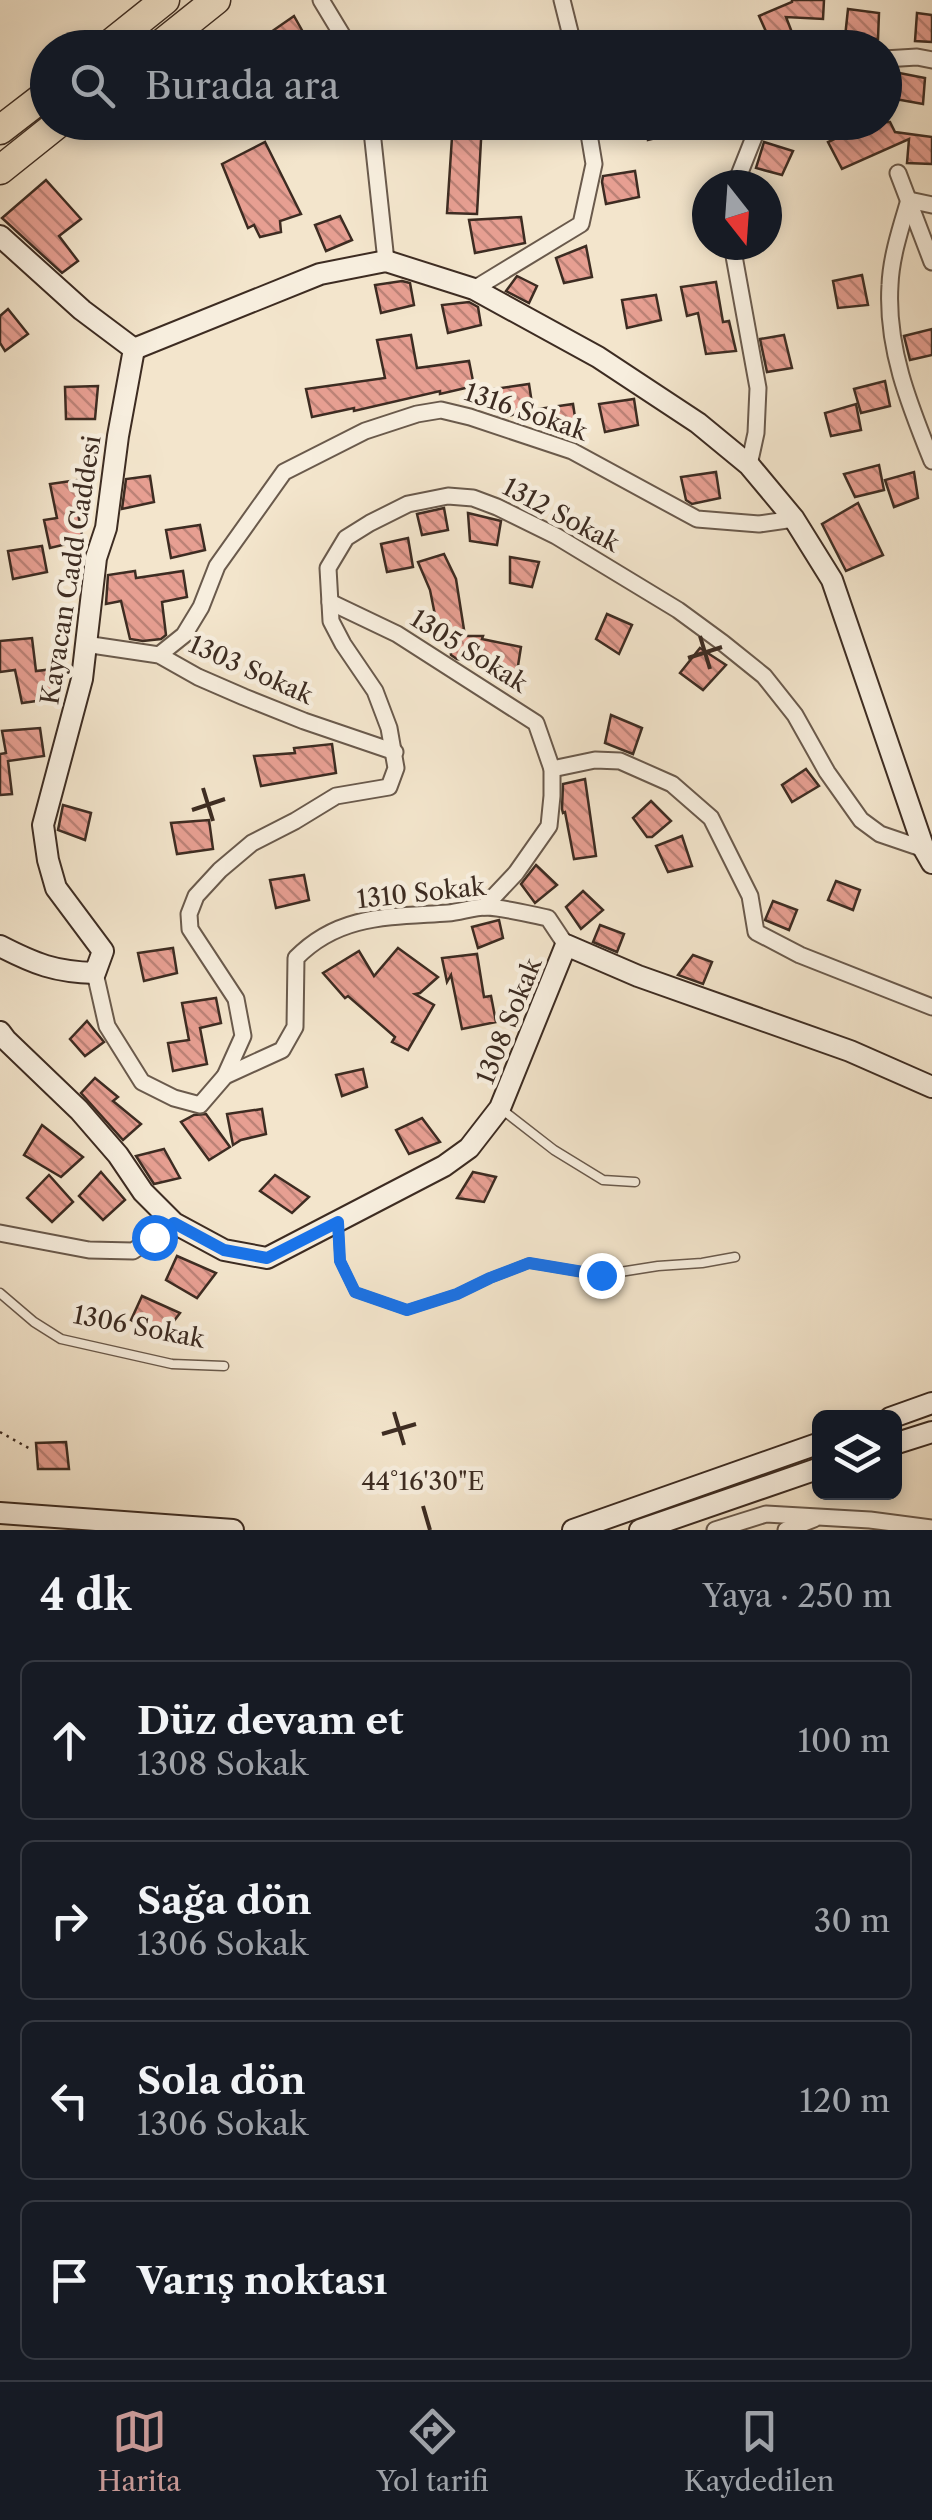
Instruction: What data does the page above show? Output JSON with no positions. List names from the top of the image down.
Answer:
{
  "streets": {
    "street": [
      "1316 Sokak",
      "1312 Sokak",
      "Kayacan Cadd Caddesi",
      "1305 Sokak",
      "1303 Sokak",
      "1310 Sokak",
      "1308 Sokak"
    ],
    "lane": ["1306 Sokak"]
  },
  "crossings": [
    ["1316 Sokak", "1303 Sokak"],
    ["1312 Sokak", "1305 Sokak"],
    ["1312 Sokak", "1303 Sokak"],
    ["Kayacan Cadd Caddesi", "1303 Sokak"],
    ["Kayacan Cadd Caddesi", "1310 Sokak"],
    ["1310 Sokak", "1308 Sokak"]
  ],
  "north": "bottom",
  "page": {
    "search": "Burada ara",
    "heading": ["4 dk", "Yaya · 250 m"],
    "list": [
      ["Düz devam et", "1308 Sokak", "100 m"],
      ["Sağa dön", "1306 Sokak", "30 m"],
      ["Sola dön", "1306 Sokak", "120 m"],
      "Varış noktası"
    ],
    "nav": ["Harita", "Yol tarifi", "Kaydedilen"]
  },
  "coordinates": ["44°16'30\"E"]
}
